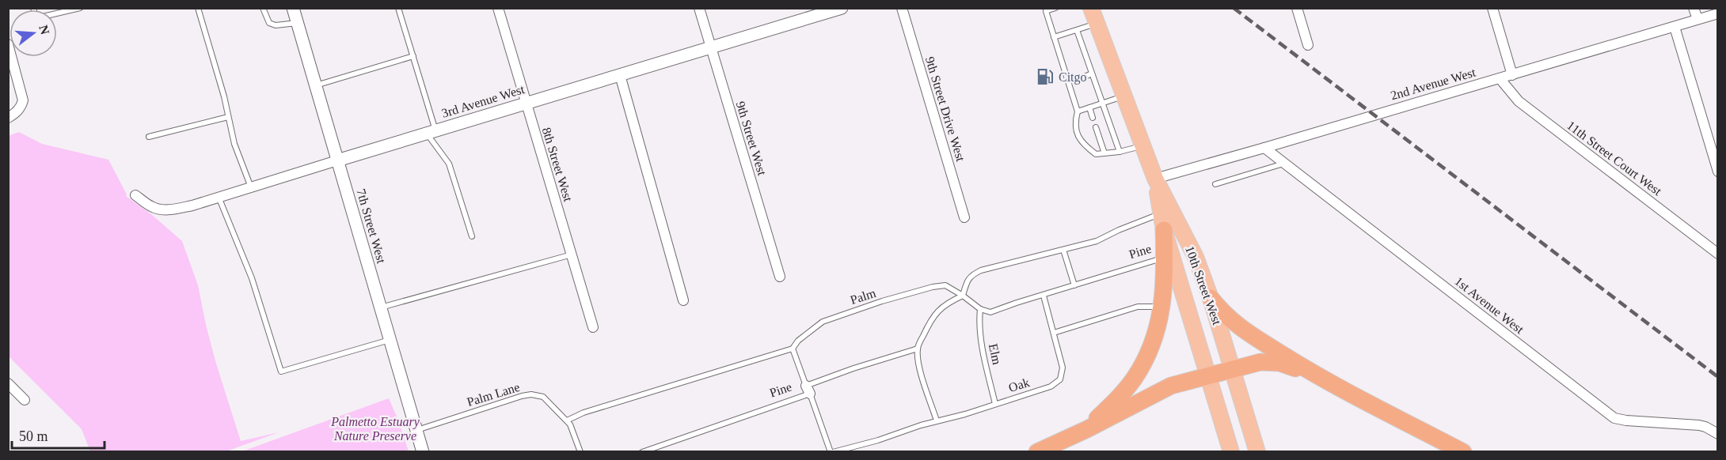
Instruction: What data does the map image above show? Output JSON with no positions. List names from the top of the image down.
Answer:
{
  "streets": {
    "main road": ["10th Street West"],
    "street": [
      "2nd Avenue West",
      "3rd Avenue West",
      "9th Street Drive West",
      "9th Street West",
      "11th Street Court West",
      "8th Street West",
      "7th Street West",
      "1st Avenue West"
    ],
    "lane": [
      "Pine",
      "Palm",
      "Elm",
      "Oak",
      "Palm Lane"
    ]
  },
  "crossings": [
    ["2nd Avenue West", "11th Street Court West"],
    ["2nd Avenue West", "10th Street West"],
    ["2nd Avenue West", "1st Avenue West"],
    ["3rd Avenue West", "9th Street West"],
    ["3rd Avenue West", "8th Street West"],
    ["3rd Avenue West", "7th Street West"],
    ["7th Street West", "Palm Lane"],
    ["Pine", "10th Street West"],
    ["Pine", "Palm"],
    ["Pine", "Elm"],
    ["Pine", "Oak"],
    ["Palm", "Elm"],
    ["Palm", "Palm Lane"],
    ["Elm", "Oak"]
  ],
  "parks": ["Palmetto Estuary Nature Preserve"],
  "places": {
    "fuel station": ["Citgo"]
  },
  "scale_bar": "50 m",
  "north": "right"
}
